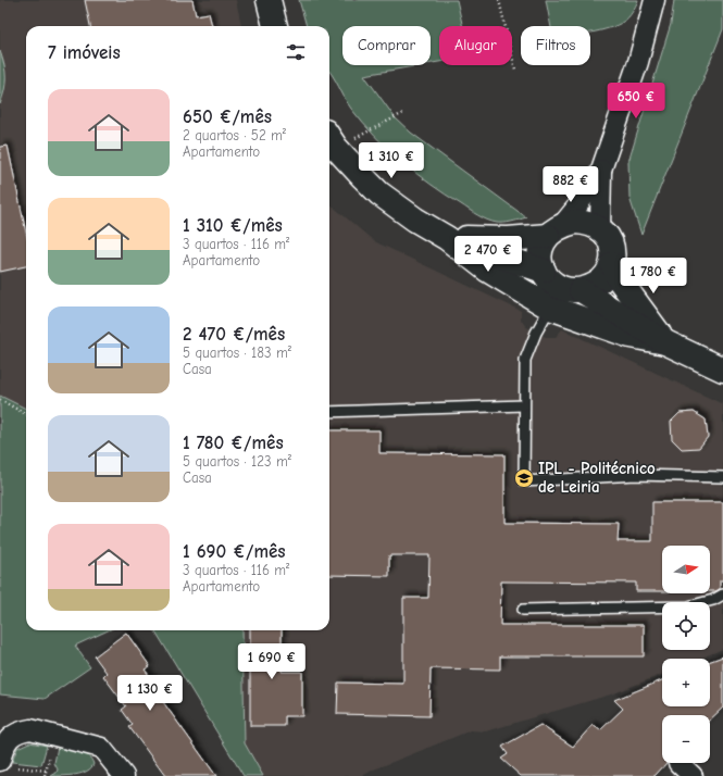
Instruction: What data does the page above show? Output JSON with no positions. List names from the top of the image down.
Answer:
{
  "places": {
    "school or university": ["IPL - Politécnico de Leiria"]
  },
  "north": "right",
  "page": {
    "chip": ["Comprar", "Alugar", "Filtros"],
    "heading": "7 imóveis",
    "list": [
      {
        "name": "650 €/mês",
        "note": "2 quartos · 52 m² · Apartamento"
      },
      {
        "name": "1 310 €/mês",
        "note": "3 quartos · 116 m² · Apartamento"
      },
      {
        "name": "2 470 €/mês",
        "note": "5 quartos · 183 m² · Casa"
      },
      {
        "name": "1 780 €/mês",
        "note": "5 quartos · 123 m² · Casa"
      },
      {
        "name": "1 690 €/mês",
        "note": "3 quartos · 116 m² · Apartamento"
      }
    ],
    "price": [
      "650 €",
      "1 310 €",
      "882 €",
      "2 470 €",
      "1 780 €",
      "1 690 €",
      "1 130 €"
    ],
    "map_buttons": ["+", "−"]
  }
}
